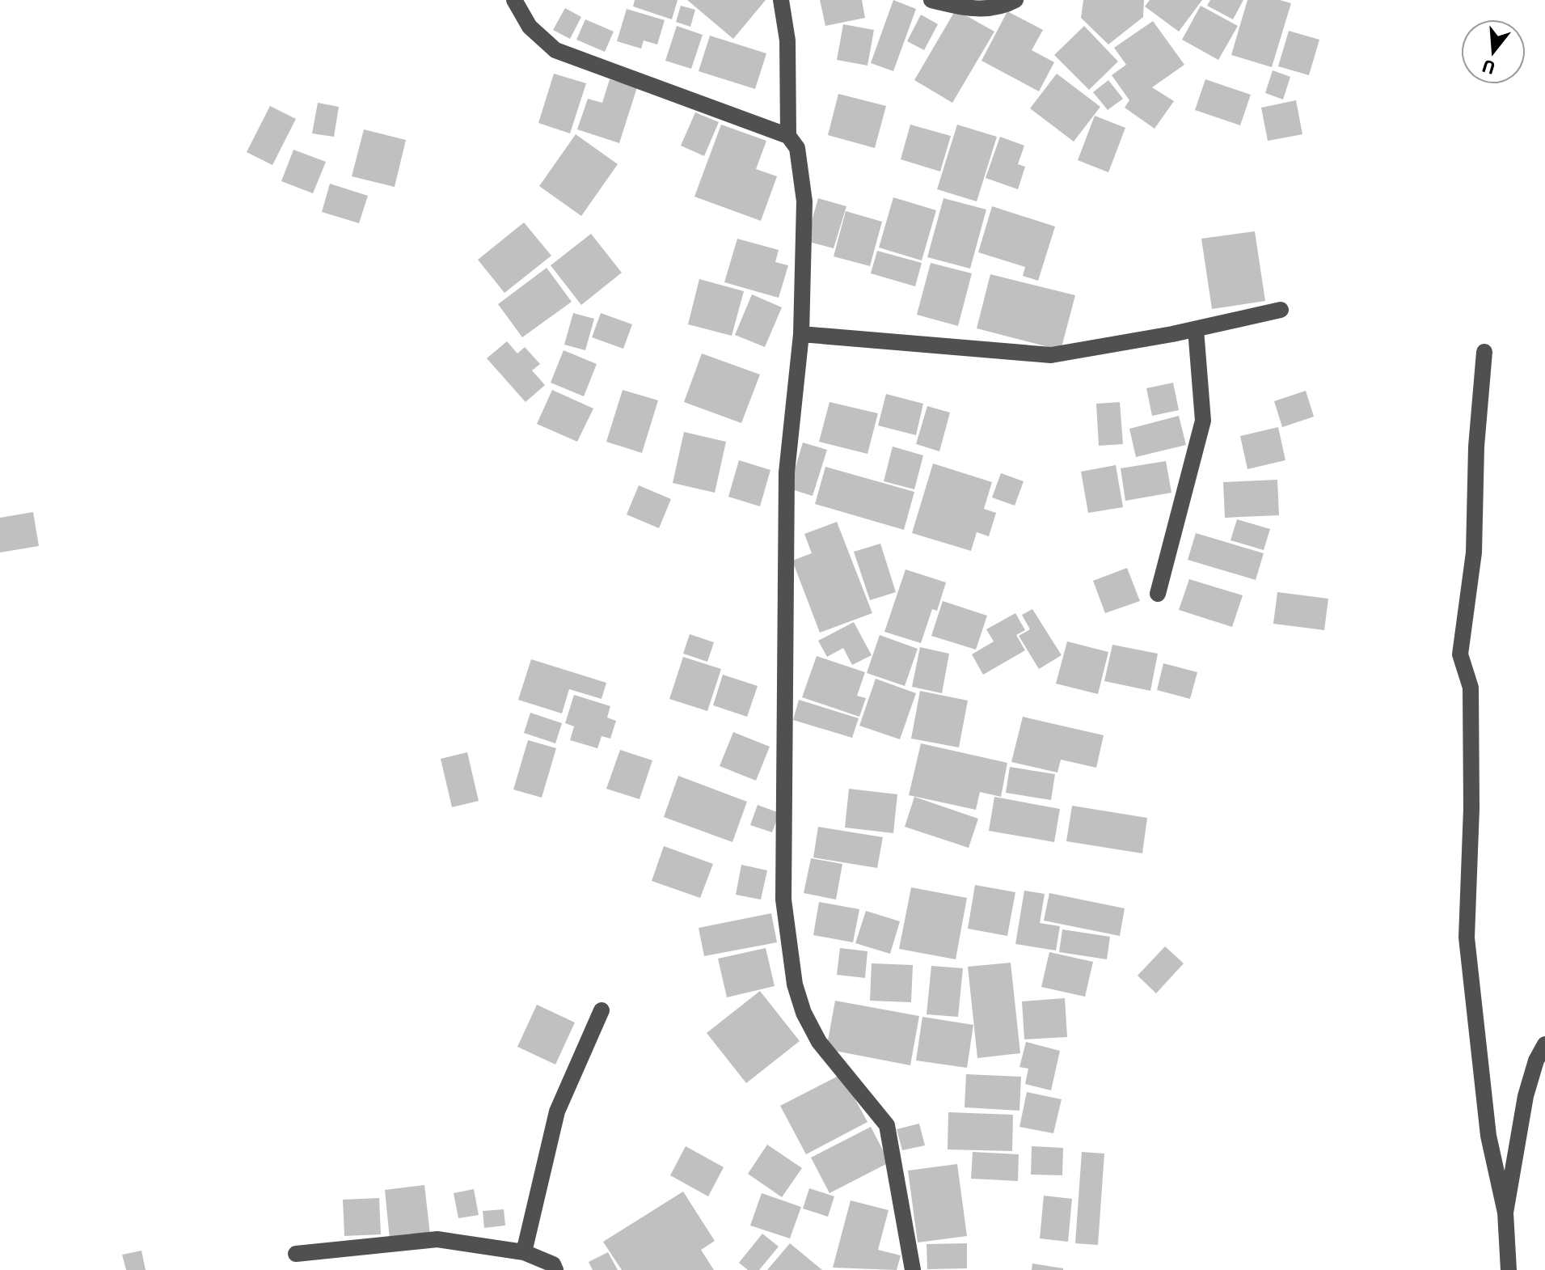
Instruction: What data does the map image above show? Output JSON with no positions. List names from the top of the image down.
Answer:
{
  "north": "bottom"
}
